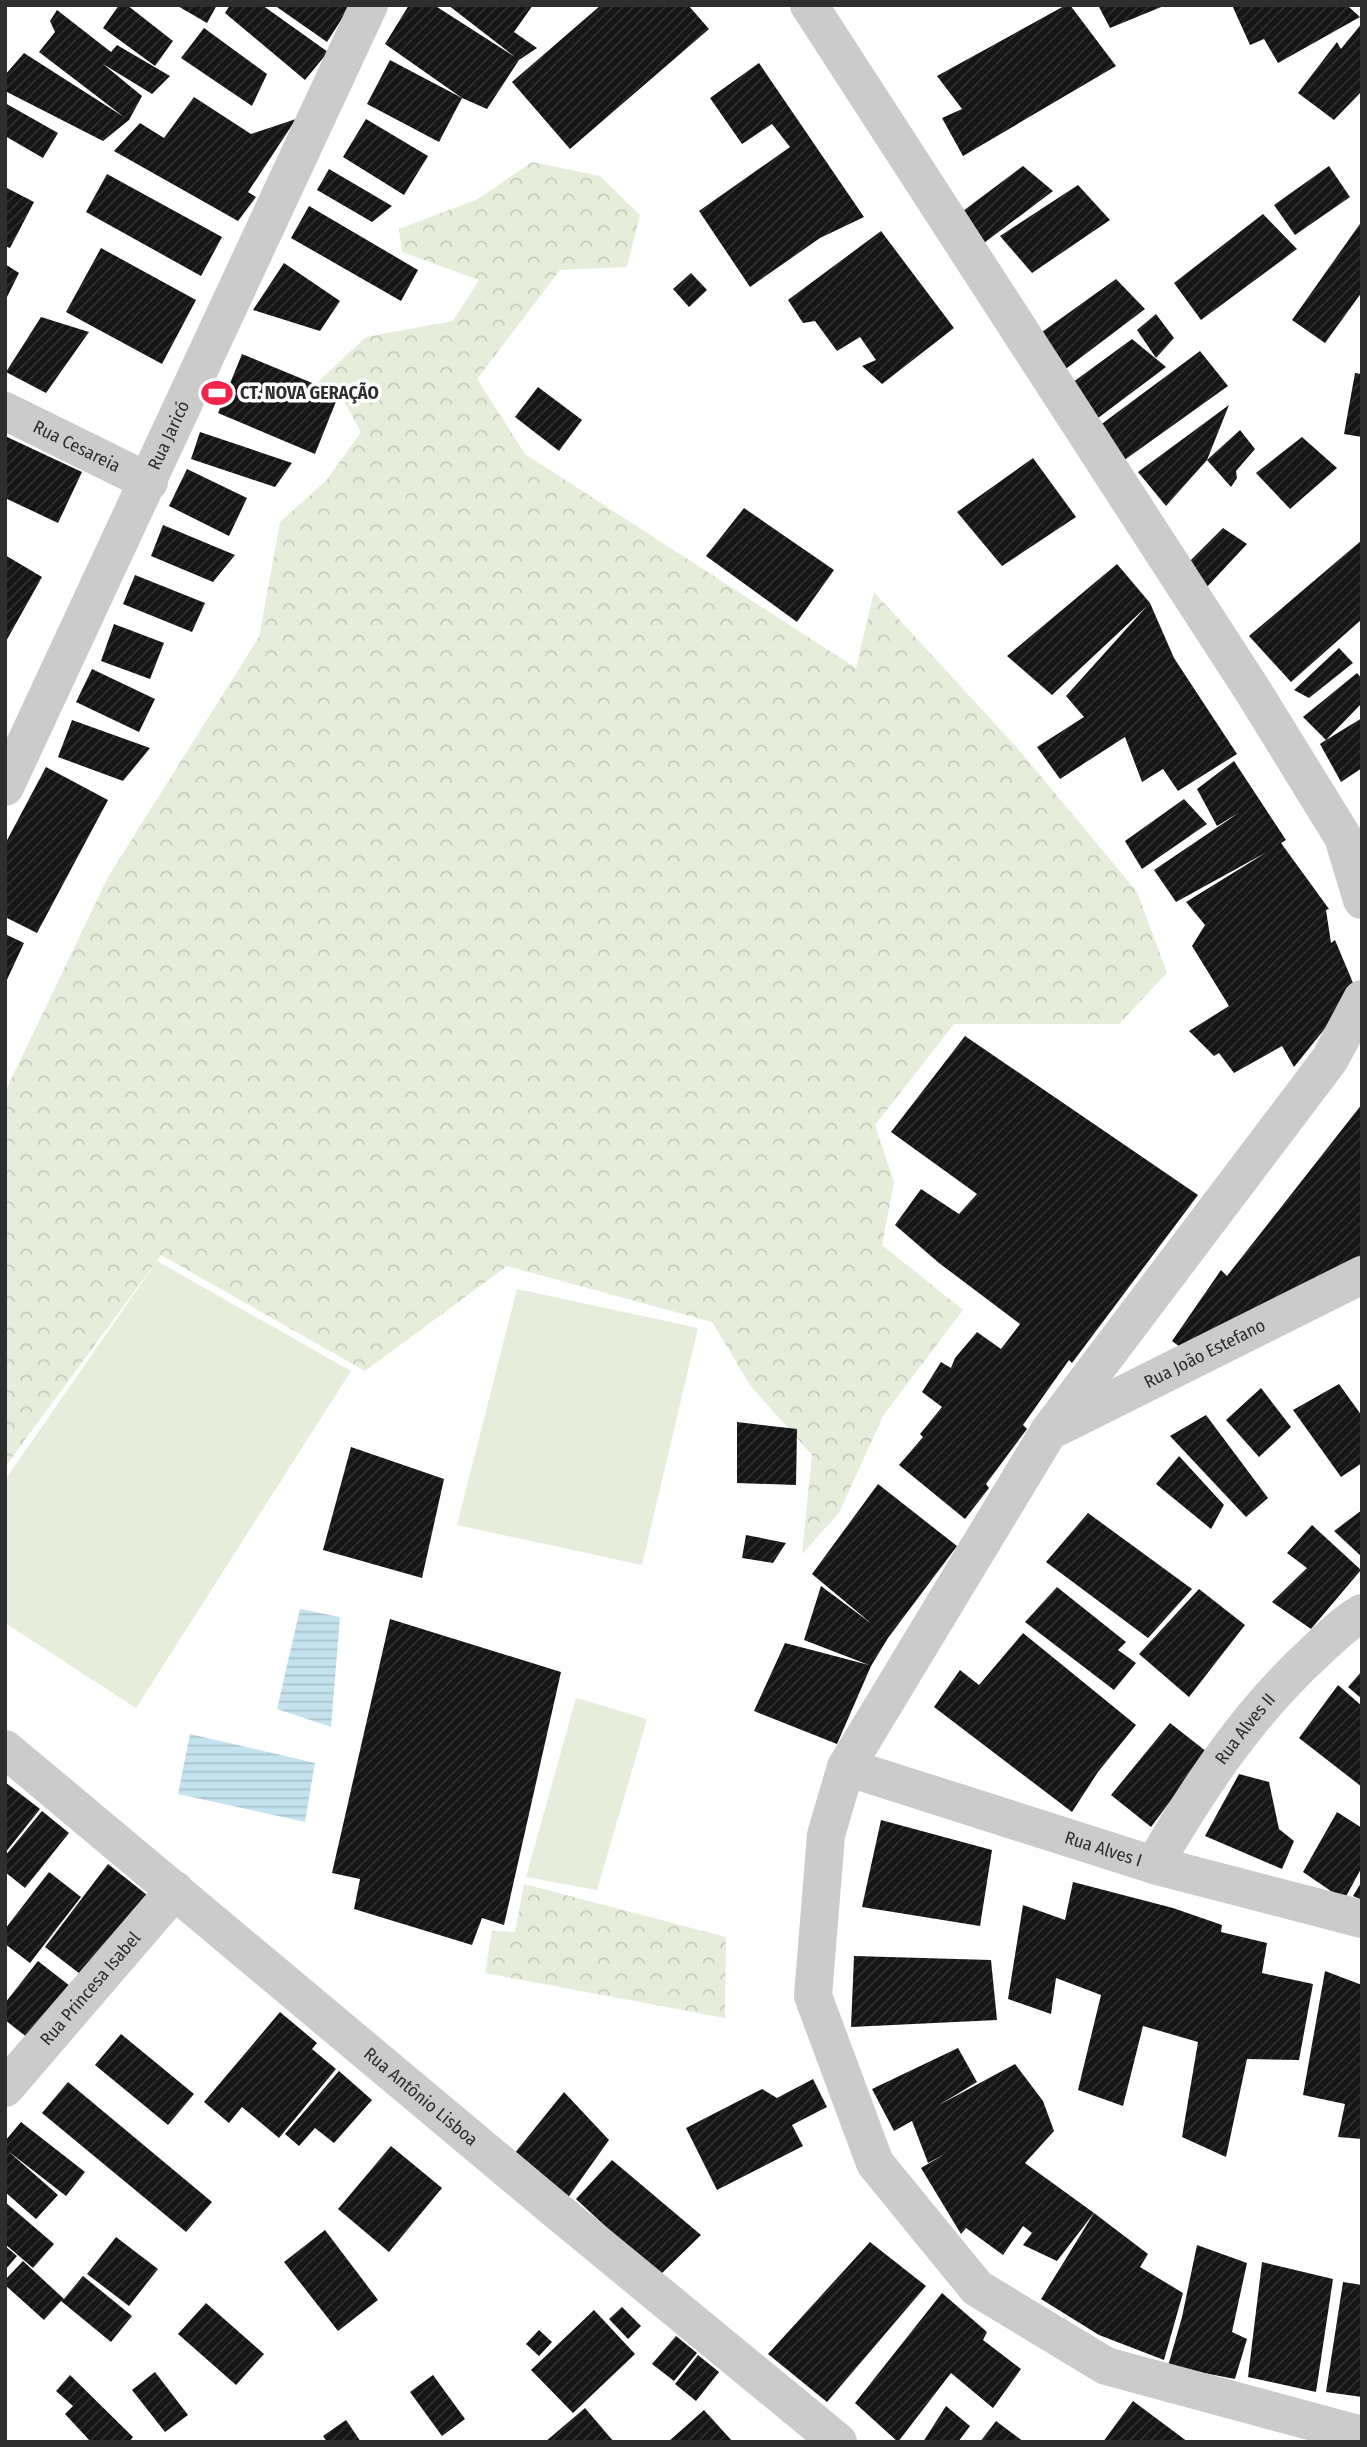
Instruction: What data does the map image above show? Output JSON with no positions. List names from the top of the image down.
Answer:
{
  "streets": {
    "street": [
      "Rua Jaricó",
      "Rua Cesareia",
      "Rua João Estefano",
      "Rua Alves II",
      "Rua Alves I",
      "Rua Princesa Isabel",
      "Rua Antônio Lisboa"
    ]
  },
  "crossings": [
    ["Rua Jaricó", "Rua Cesareia"],
    ["Rua Alves II", "Rua Alves I"],
    ["Rua Princesa Isabel", "Rua Antônio Lisboa"]
  ],
  "places": {
    "sports": ["CT. NOVA GERAÇÃO"]
  }
}
